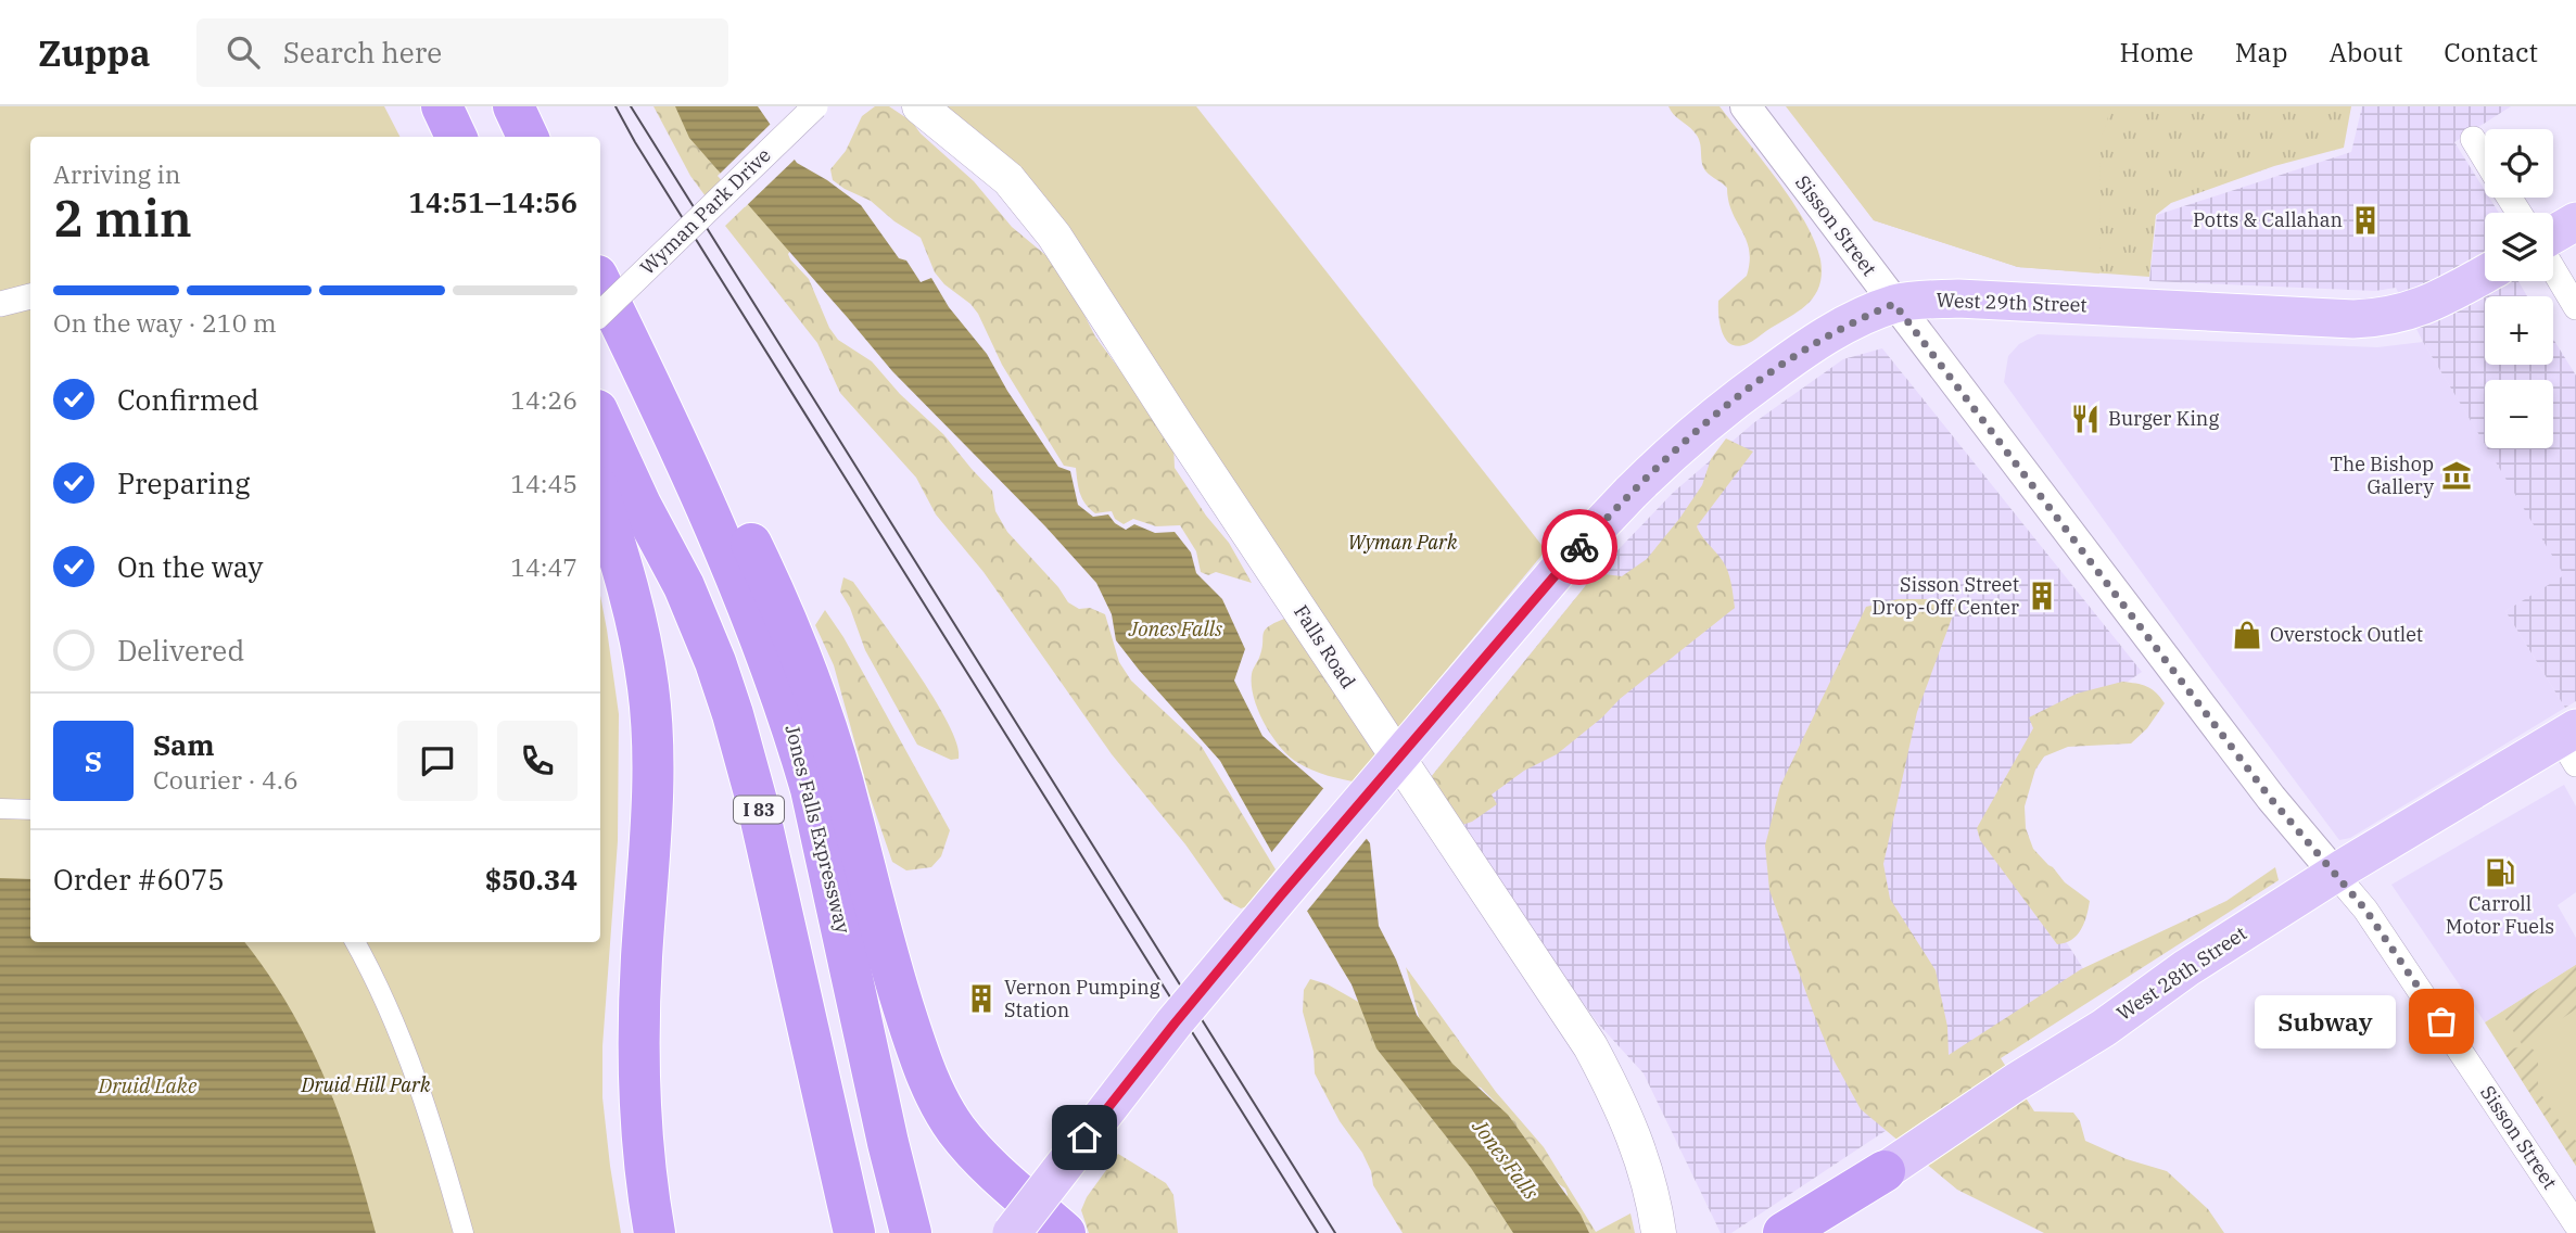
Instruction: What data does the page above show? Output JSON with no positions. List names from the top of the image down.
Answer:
{
  "streets": {
    "highway": ["I 83", "Jones Falls Expressway"],
    "main road": ["West 29th Street", "Falls Road", "West 28th Street"],
    "street": ["Wyman Park Drive", "Sisson Street"]
  },
  "crossings": [
    ["Sisson Street", "West 29th Street"],
    ["Sisson Street", "West 28th Street"]
  ],
  "water": ["Jones Falls", "Druid Lake"],
  "parks": ["Wyman Park", "Druid Hill Park"],
  "places": {
    "building": ["Potts & Callahan", "Sisson Street Drop-Off Center", "Vernon Pumping Station"],
    "restaurant": ["Burger King"],
    "museum": ["The Bishop Gallery"],
    "shop": ["Overstock Outlet"],
    "fuel station": ["Carroll Motor Fuels"],
    "other": ["Subway"]
  },
  "page": {
    "header": "Zuppa",
    "search": "Search here",
    "nav": [
      "Home",
      "Map",
      "About",
      "Contact"
    ],
    "map_buttons": ["+", "−"],
    "heading": ["2 min", "Arriving in", "14:51–14:56"],
    "panel": [
      "Sam",
      "Courier · 4.6",
      "Order #6075",
      "$50.34"
    ],
    "bar": "On the way · 210 m",
    "list": [
      ["Confirmed", "14:26"],
      ["Preparing", "14:45"],
      ["On the way", "14:47"],
      "Delivered"
    ],
    "round": "S",
    "bubble": "Subway"
  }
}
